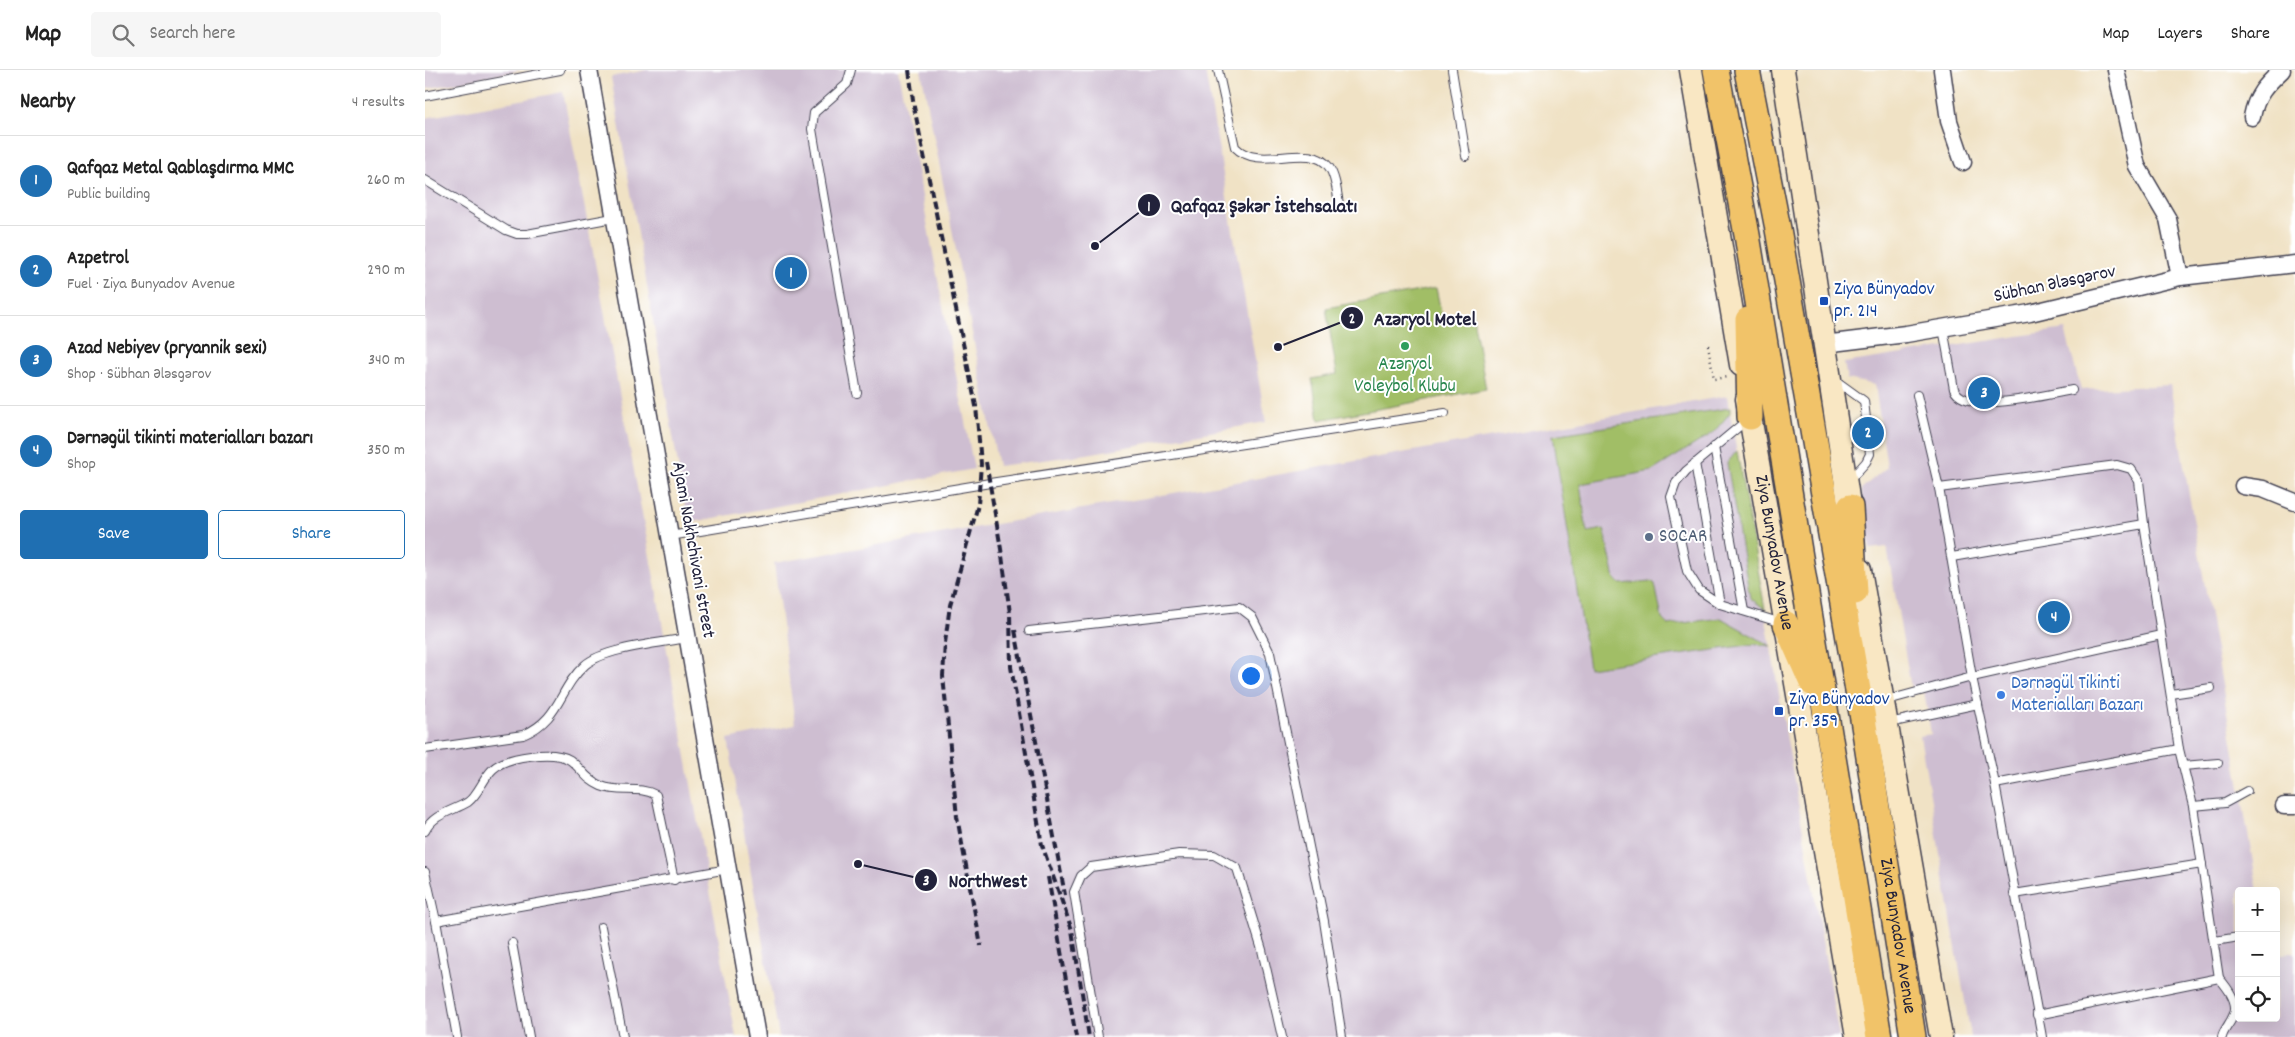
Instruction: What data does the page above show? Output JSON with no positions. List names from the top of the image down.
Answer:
{
  "streets": {
    "main road": ["Ziya Bunyadov Avenue"],
    "street": ["Sübhan Ələsgərov", "Ajami Nakhchivani street"]
  },
  "places": {
    "other": [
      "Qafqaz Şəkər İstehsalatı",
      "Azəryol Voleybol Klubu",
      "Azəryol Motel",
      "SOCAR",
      "Dərnəgül Tikinti Materialları Bazarı",
      "NorthWest"
    ],
    "transit": ["Ziya Bünyadov pr. 214", "Ziya Bünyadov pr. 359"]
  },
  "page": {
    "header": "Map",
    "search": "Search here",
    "nav": ["Map", "Layers", "Share"],
    "heading": ["Nearby", "4 results"],
    "list": [
      {
        "mark": "1",
        "name": "Qafqaz Metal Qablaşdırma MMC",
        "note": "Public building",
        "value": "260 m"
      },
      {
        "mark": "2",
        "name": "Azpetrol",
        "note": "Fuel · Ziya Bunyadov Avenue",
        "value": "290 m"
      },
      {
        "mark": "3",
        "name": "Azad Nebiyev (pryannik sexi)",
        "note": "Shop · Sübhan Ələsgərov",
        "value": "340 m"
      },
      {
        "mark": "4",
        "name": "Dərnəgül tikinti materialları bazarı",
        "note": "Shop",
        "value": "350 m"
      }
    ],
    "pins": [
      "1",
      "3",
      "2",
      "4"
    ],
    "buttons": ["Save", "Share"],
    "map_buttons": ["+", "−"]
  }
}
